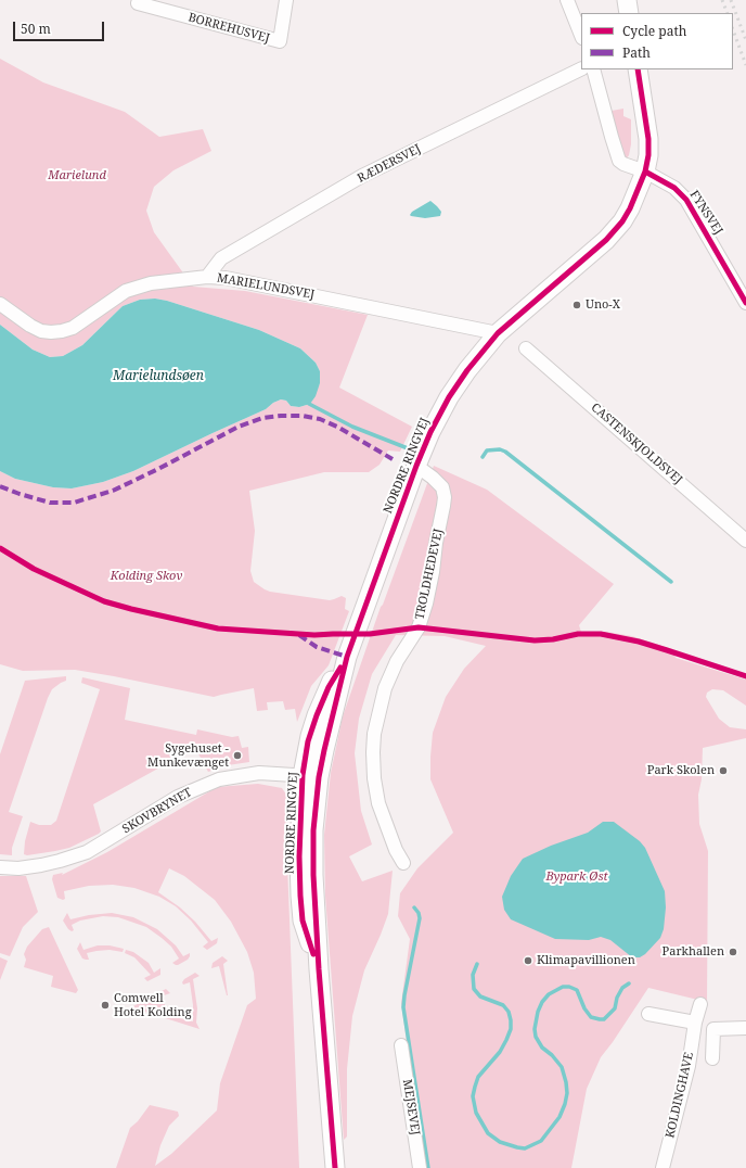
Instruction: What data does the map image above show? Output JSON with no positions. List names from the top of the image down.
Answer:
{
  "streets": {
    "main road": ["NORDRE RINGVEJ"],
    "street": [
      "BORREHUSVEJ",
      "RÆDERSVEJ",
      "FYNSVEJ",
      "MARIELUNDSVEJ",
      "CASTENSKJOLDSVEJ",
      "TROLDHEDEVEJ",
      "SKOVBRYNET",
      "KOLDINGHAVE",
      "MEJSEVEJ"
    ]
  },
  "crossings": [
    ["RÆDERSVEJ", "MARIELUNDSVEJ"],
    ["FYNSVEJ", "NORDRE RINGVEJ"],
    ["MARIELUNDSVEJ", "NORDRE RINGVEJ"],
    ["NORDRE RINGVEJ", "TROLDHEDEVEJ"],
    ["NORDRE RINGVEJ", "SKOVBRYNET"]
  ],
  "water": ["Marielundsøen"],
  "parks": ["Marielund", "Kolding Skov", "Bypark Øst"],
  "places": [
    "Uno-X",
    "Sygehuset - Munkevænget",
    "Park Skolen",
    "Parkhallen",
    "Klimapavillionen",
    "Comwell Hotel Kolding"
  ],
  "legend": ["Cycle path", "Path"],
  "scale_bar": "50 m"
}
